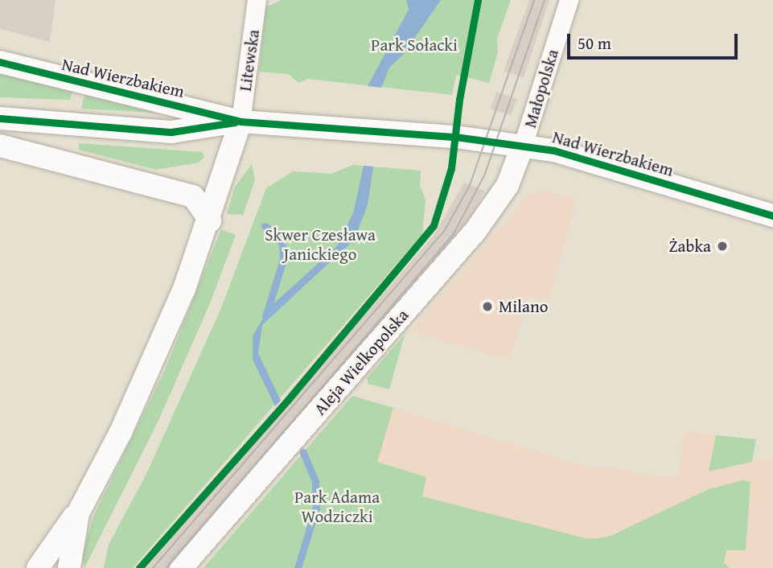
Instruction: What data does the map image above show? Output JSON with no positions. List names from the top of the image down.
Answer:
{
  "streets": {
    "street": [
      "Litewska",
      "Nad Wierzbakiem",
      "Małopolska",
      "Aleja Wielkopolska"
    ]
  },
  "crossings": [
    ["Litewska", "Nad Wierzbakiem"],
    ["Nad Wierzbakiem", "Małopolska"],
    ["Nad Wierzbakiem", "Aleja Wielkopolska"],
    ["Małopolska", "Aleja Wielkopolska"]
  ],
  "parks": ["Park Sołacki", "Skwer Czesława Janickiego", "Park Adama Wodziczki"],
  "places": ["Żabka", "Milano"],
  "scale_bar": "50 m"
}
